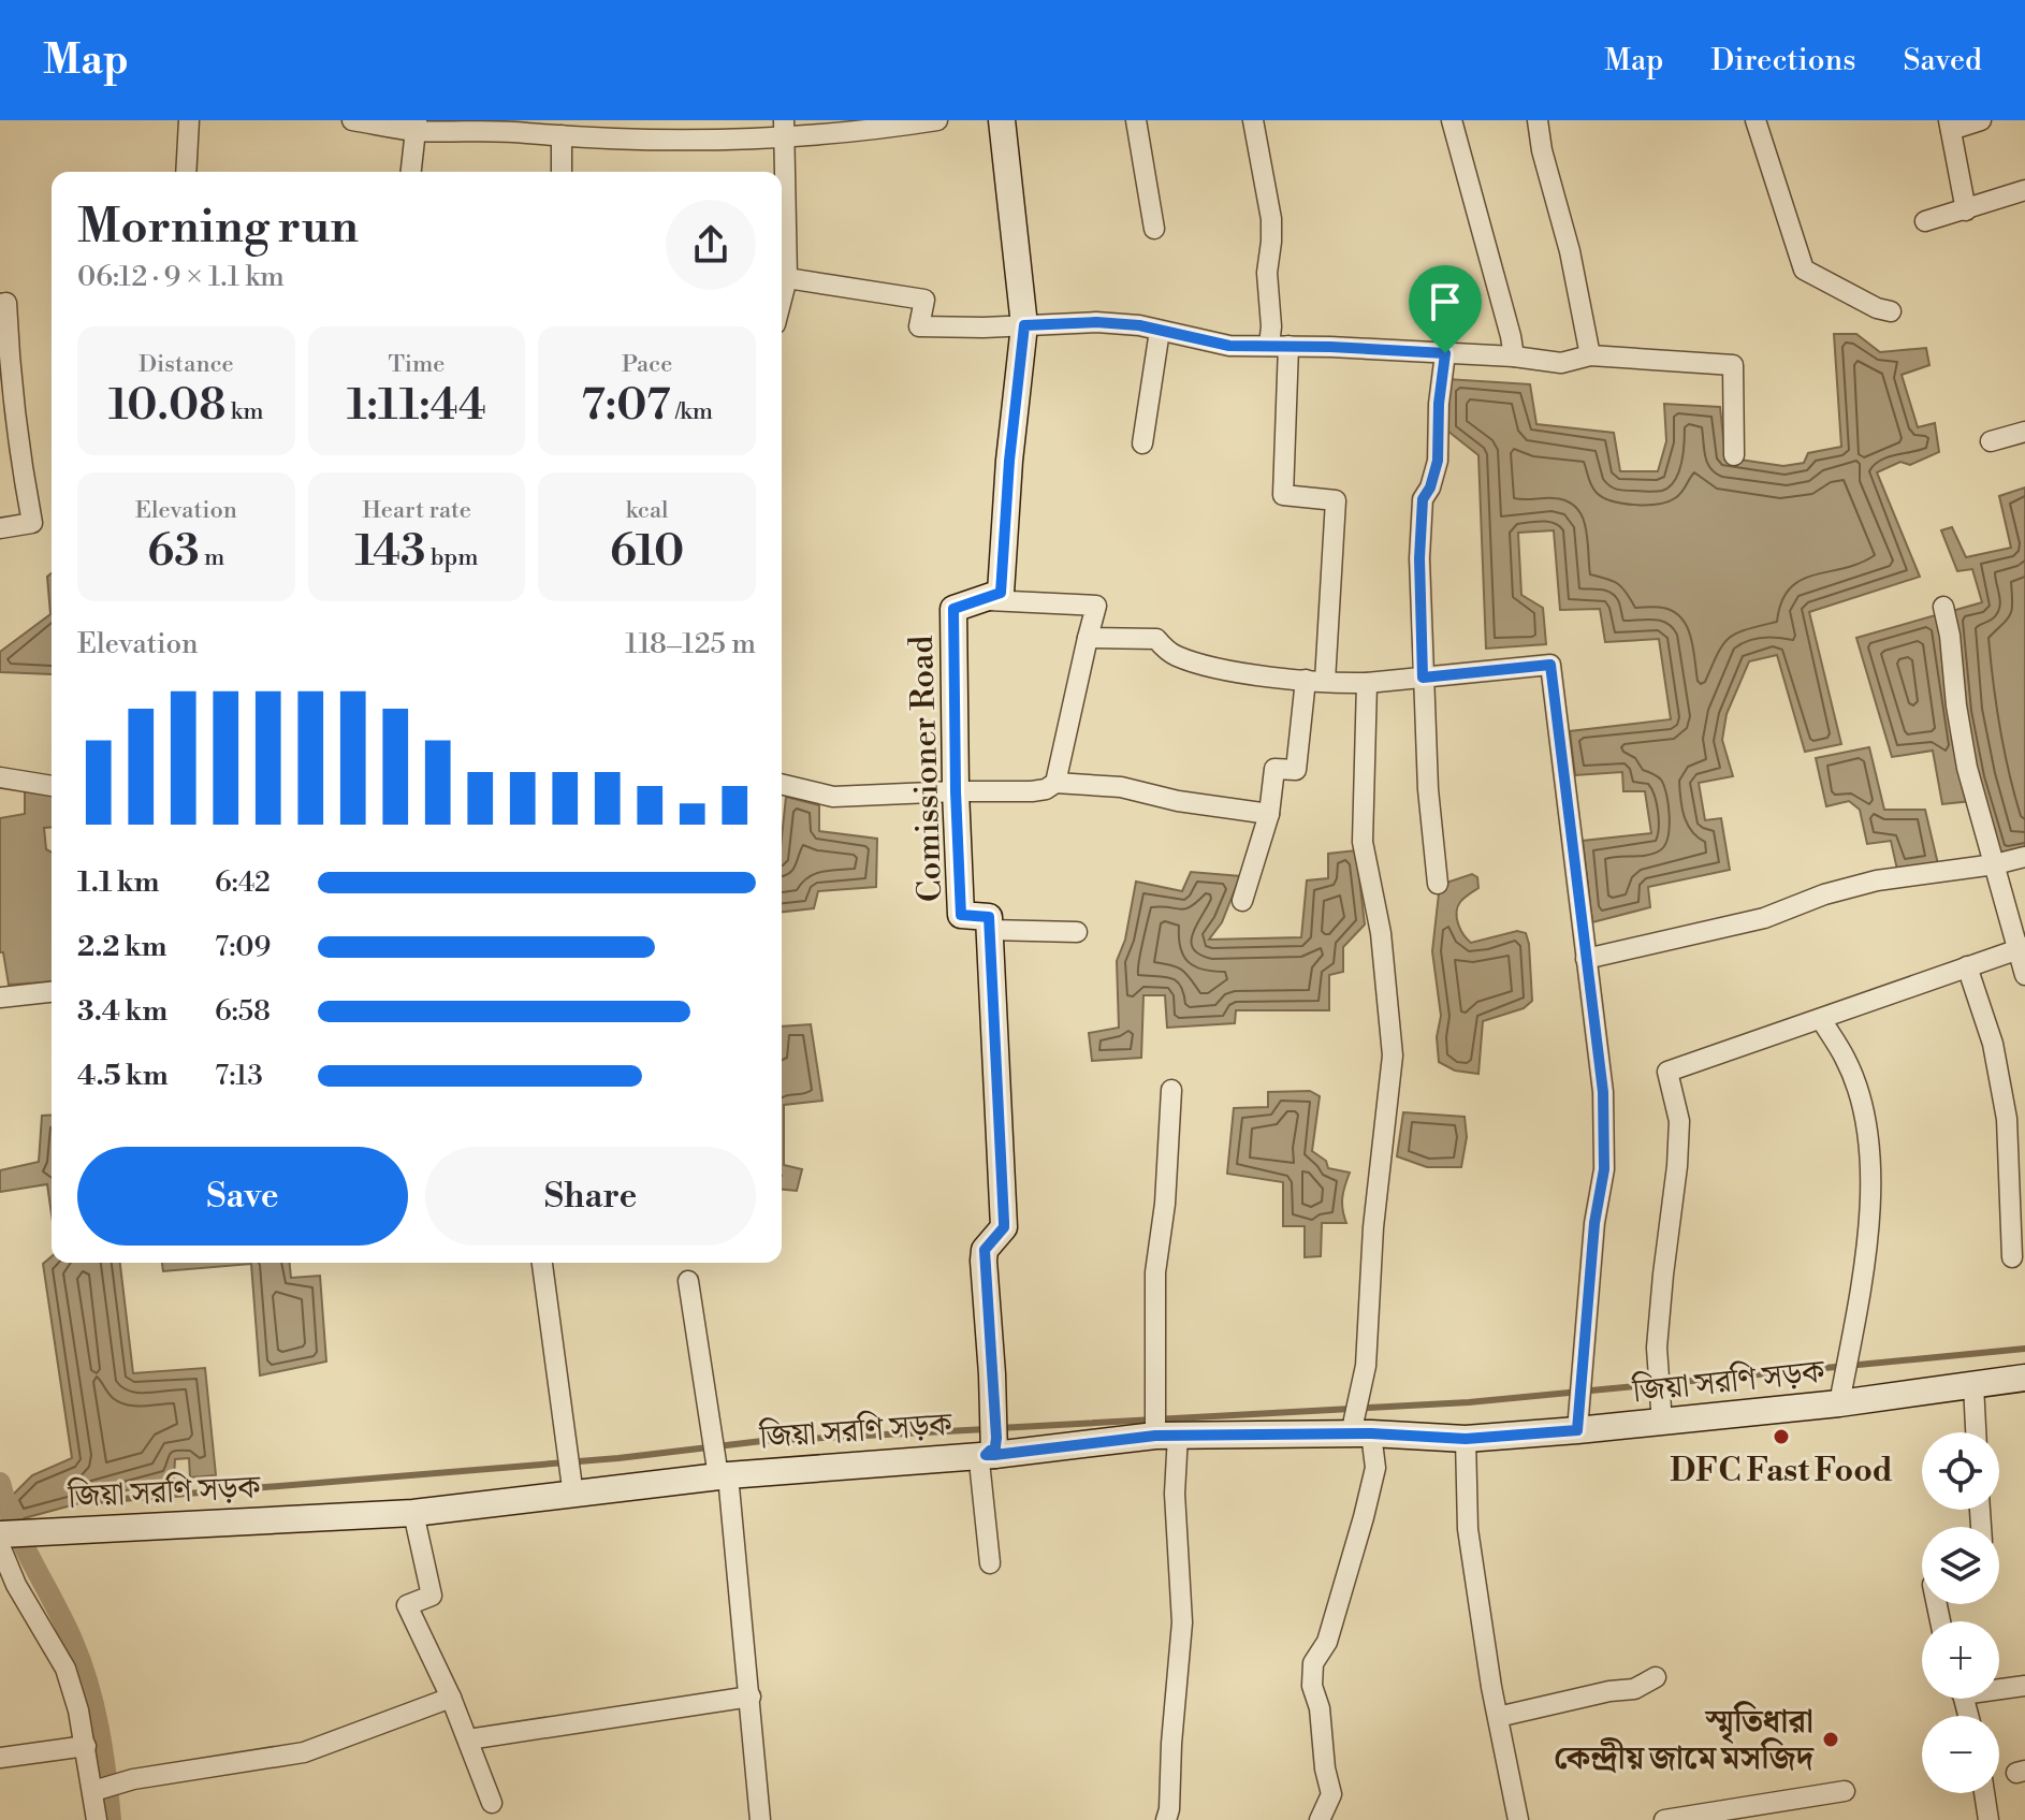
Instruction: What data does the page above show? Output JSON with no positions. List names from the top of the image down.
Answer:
{
  "streets": {
    "main road": ["Comissioner Road", "জিয়া সরণি সড়ক"]
  },
  "places": ["DFC Fast Food", "স্মৃতিধারা কেন্দ্রীয় জামে মসজিদ"],
  "page": {
    "header": "Map",
    "nav": ["Map", "Directions", "Saved"],
    "heading": ["Morning run", "06:12 · 9 × 1.1 km"],
    "stats": [
      ["Distance", "10.08 km"],
      ["Time", "1:11:44"],
      ["Pace", "7:07 /km"],
      ["Elevation", "63 m"],
      ["Heart rate", "143 bpm"],
      ["kcal", "610"]
    ],
    "chart": ["Elevation", "118–125 m"],
    "list": [
      {
        "name": "1.1 km",
        "note": "6:42"
      },
      {
        "name": "2.2 km",
        "note": "7:09"
      },
      {
        "name": "3.4 km",
        "note": "6:58"
      },
      {
        "name": "4.5 km",
        "note": "7:13"
      }
    ],
    "buttons": ["Save", "Share"],
    "map_buttons": ["+", "−"]
  }
}
